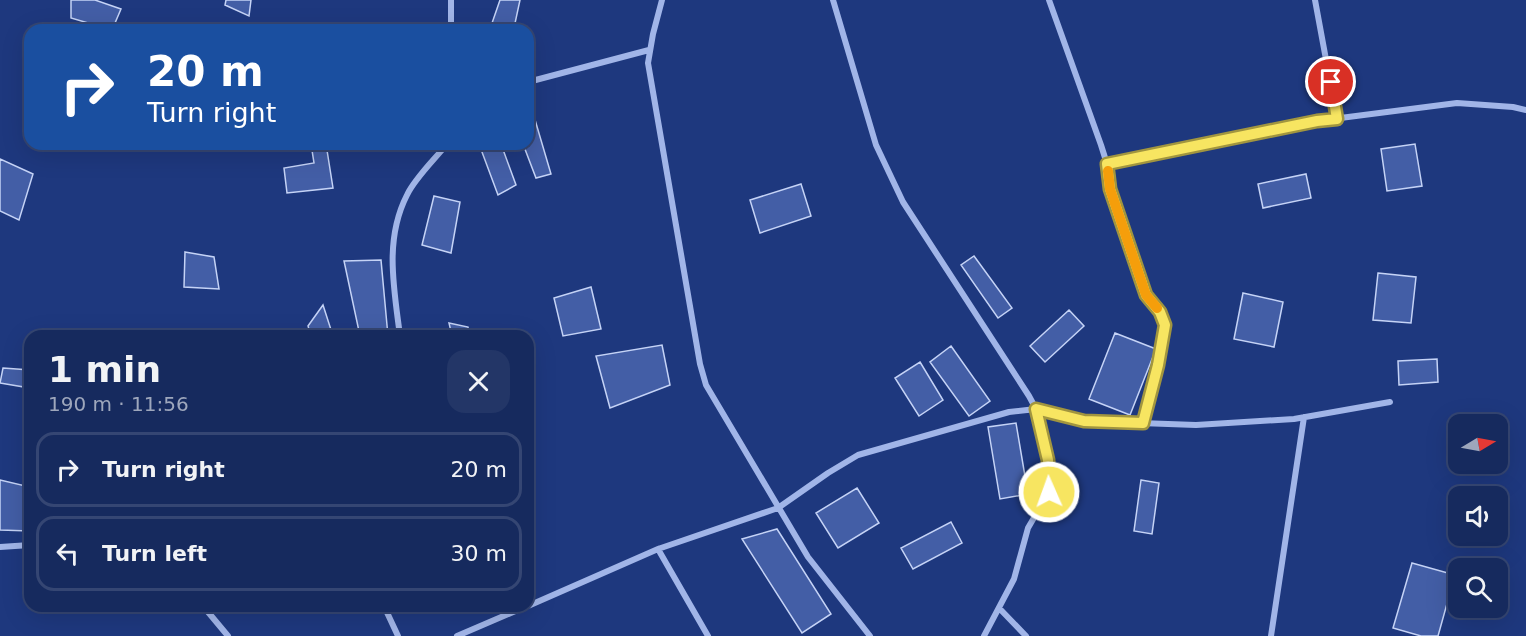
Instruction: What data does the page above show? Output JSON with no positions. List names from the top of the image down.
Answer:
{
  "north": "right",
  "page": {
    "turn": ["20 m", "Turn right"],
    "heading": ["1 min", "190 m · 11:56"],
    "list": [
      {
        "name": "Turn right",
        "value": "20 m"
      },
      {
        "name": "Turn left",
        "value": "30 m"
      }
    ]
  }
}
